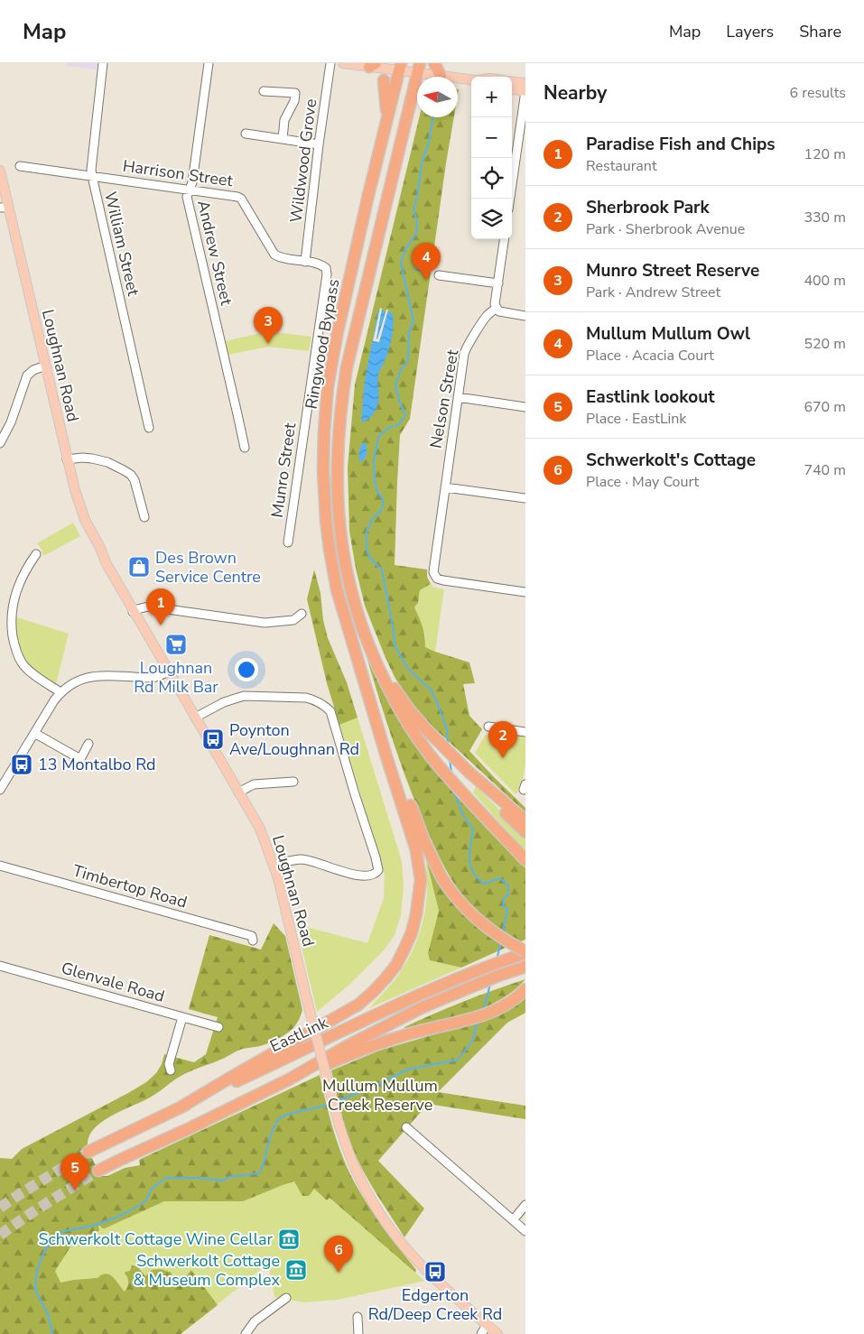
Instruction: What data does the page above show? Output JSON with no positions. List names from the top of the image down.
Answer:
{
  "streets": {
    "highway": ["Ringwood Bypass", "EastLink"],
    "main road": ["Loughnan Road"],
    "street": [
      "Wildwood Grove",
      "Harrison Street",
      "William Street",
      "Andrew Street",
      "Nelson Street",
      "Munro Street",
      "Timbertop Road",
      "Glenvale Road"
    ]
  },
  "crossings": [
    ["Wildwood Grove", "Harrison Street"],
    ["Harrison Street", "William Street"],
    ["Harrison Street", "Andrew Street"],
    ["Harrison Street", "Munro Street"]
  ],
  "parks": ["Mullum Mullum Creek Reserve"],
  "places": {
    "shop": ["Des Brown Service Centre"],
    "supermarket": ["Loughnan Rd Milk Bar"],
    "bus stop": ["Poynton Ave/Loughnan Rd", "13 Montalbo Rd", "Edgerton Rd/Deep Creek Rd"],
    "museum": ["Schwerkolt Cottage Wine Cellar", "Schwerkolt Cottage & Museum Complex"]
  },
  "north": "left",
  "page": {
    "header": "Map",
    "nav": ["Map", "Layers", "Share"],
    "heading": ["Nearby", "6 results"],
    "map_buttons": ["+", "−"],
    "list": [
      {
        "mark": "1",
        "name": "Paradise Fish and Chips",
        "note": "Restaurant",
        "value": "120 m"
      },
      {
        "mark": "2",
        "name": "Sherbrook Park",
        "note": "Park · Sherbrook Avenue",
        "value": "330 m"
      },
      {
        "mark": "3",
        "name": "Munro Street Reserve",
        "note": "Park · Andrew Street",
        "value": "400 m"
      },
      {
        "mark": "4",
        "name": "Mullum Mullum Owl",
        "note": "Place · Acacia Court",
        "value": "520 m"
      },
      {
        "mark": "5",
        "name": "Eastlink lookout",
        "note": "Place · EastLink",
        "value": "670 m"
      },
      {
        "mark": "6",
        "name": "Schwerkolt's Cottage",
        "note": "Place · May Court",
        "value": "740 m"
      }
    ],
    "pins": [
      "4",
      "3",
      "1",
      "2",
      "5",
      "6"
    ]
  }
}
